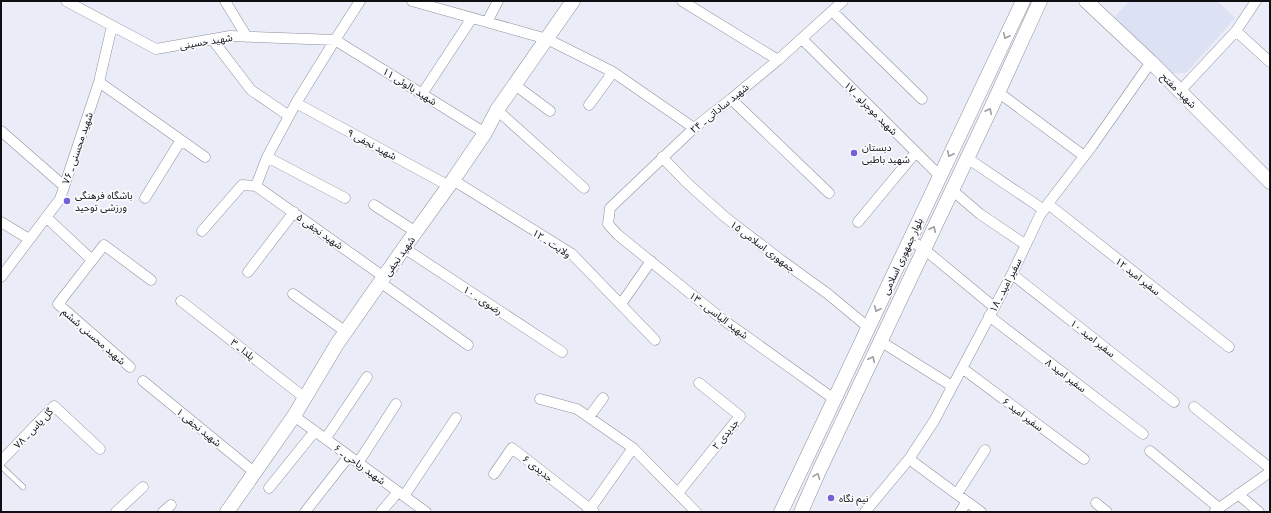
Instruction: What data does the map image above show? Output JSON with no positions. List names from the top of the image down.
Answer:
{
  "streets": {
    "main road": ["شهید مفتح", "شهید نجفی", "بلوار جمهوری اسلامی"],
    "street": [
      "شهید حسینی",
      "شهید بالوئی ۱۱",
      "شهید ساداتی ـ ۲۴",
      "شهید موجرلو ـ ۱۷",
      "شهید نجفی ۹",
      "شهید محسنی ـ ۷۶",
      "شهید نجفی ۵",
      "ولایت ـ ۱۲",
      "جمهوری اسلامی ۱۵",
      "سفیر امید ۱۲",
      "سفیر امید ـ ۱۸",
      "رضوی ـ ۱۰",
      "شهید الیاسی ـ ۱۳",
      "شهید محسنی ششم",
      "سفیر امید ۱۰",
      "یلدا ـ ۳",
      "سفیر امید ۸",
      "سفیر امید ۶",
      "شهید نجفی ۱",
      "گل یاس ـ ۷۸",
      "جدیدی ۲",
      "شهید ریاحی ـ ۶",
      "جدیدی ۶"
    ]
  },
  "crossings": [
    ["شهید حسینی", "شهید بالوئی ۱۱"],
    ["شهید حسینی", "شهید محسنی ـ ۷۶"],
    ["شهید بالوئی ۱۱", "شهید نجفی"],
    ["شهید مفتح", "سفیر امید ـ ۱۸"],
    ["شهید ساداتی ـ ۲۴", "شهید موجرلو ـ ۱۷"],
    ["شهید ساداتی ـ ۲۴", "جمهوری اسلامی ۱۵"],
    ["شهید ساداتی ـ ۲۴", "شهید الیاسی ـ ۱۳"],
    ["شهید موجرلو ـ ۱۷", "بلوار جمهوری اسلامی"],
    ["شهید نجفی ۹", "ولایت ـ ۱۲"],
    ["شهید نجفی ۹", "شهید نجفی"],
    ["شهید نجفی ۵", "شهید نجفی"],
    ["ولایت ـ ۱۲", "شهید نجفی"],
    ["جمهوری اسلامی ۱۵", "بلوار جمهوری اسلامی"],
    ["شهید نجفی", "رضوی ـ ۱۰"],
    ["شهید نجفی", "یلدا ـ ۳"],
    ["شهید نجفی", "شهید نجفی ۱"],
    ["شهید نجفی", "شهید ریاحی ـ ۶"],
    ["بلوار جمهوری اسلامی", "سفیر امید ۱۲"],
    ["بلوار جمهوری اسلامی", "شهید الیاسی ـ ۱۳"],
    ["سفیر امید ۱۲", "سفیر امید ـ ۱۸"],
    ["سفیر امید ـ ۱۸", "سفیر امید ۱۰"],
    ["سفیر امید ـ ۱۸", "سفیر امید ۸"],
    ["سفیر امید ـ ۱۸", "سفیر امید ۶"]
  ],
  "places": ["دبستان شهید باطبی", "باشگاه فرهنگی ورزشی توحید", "نیم نگاه"]
}
